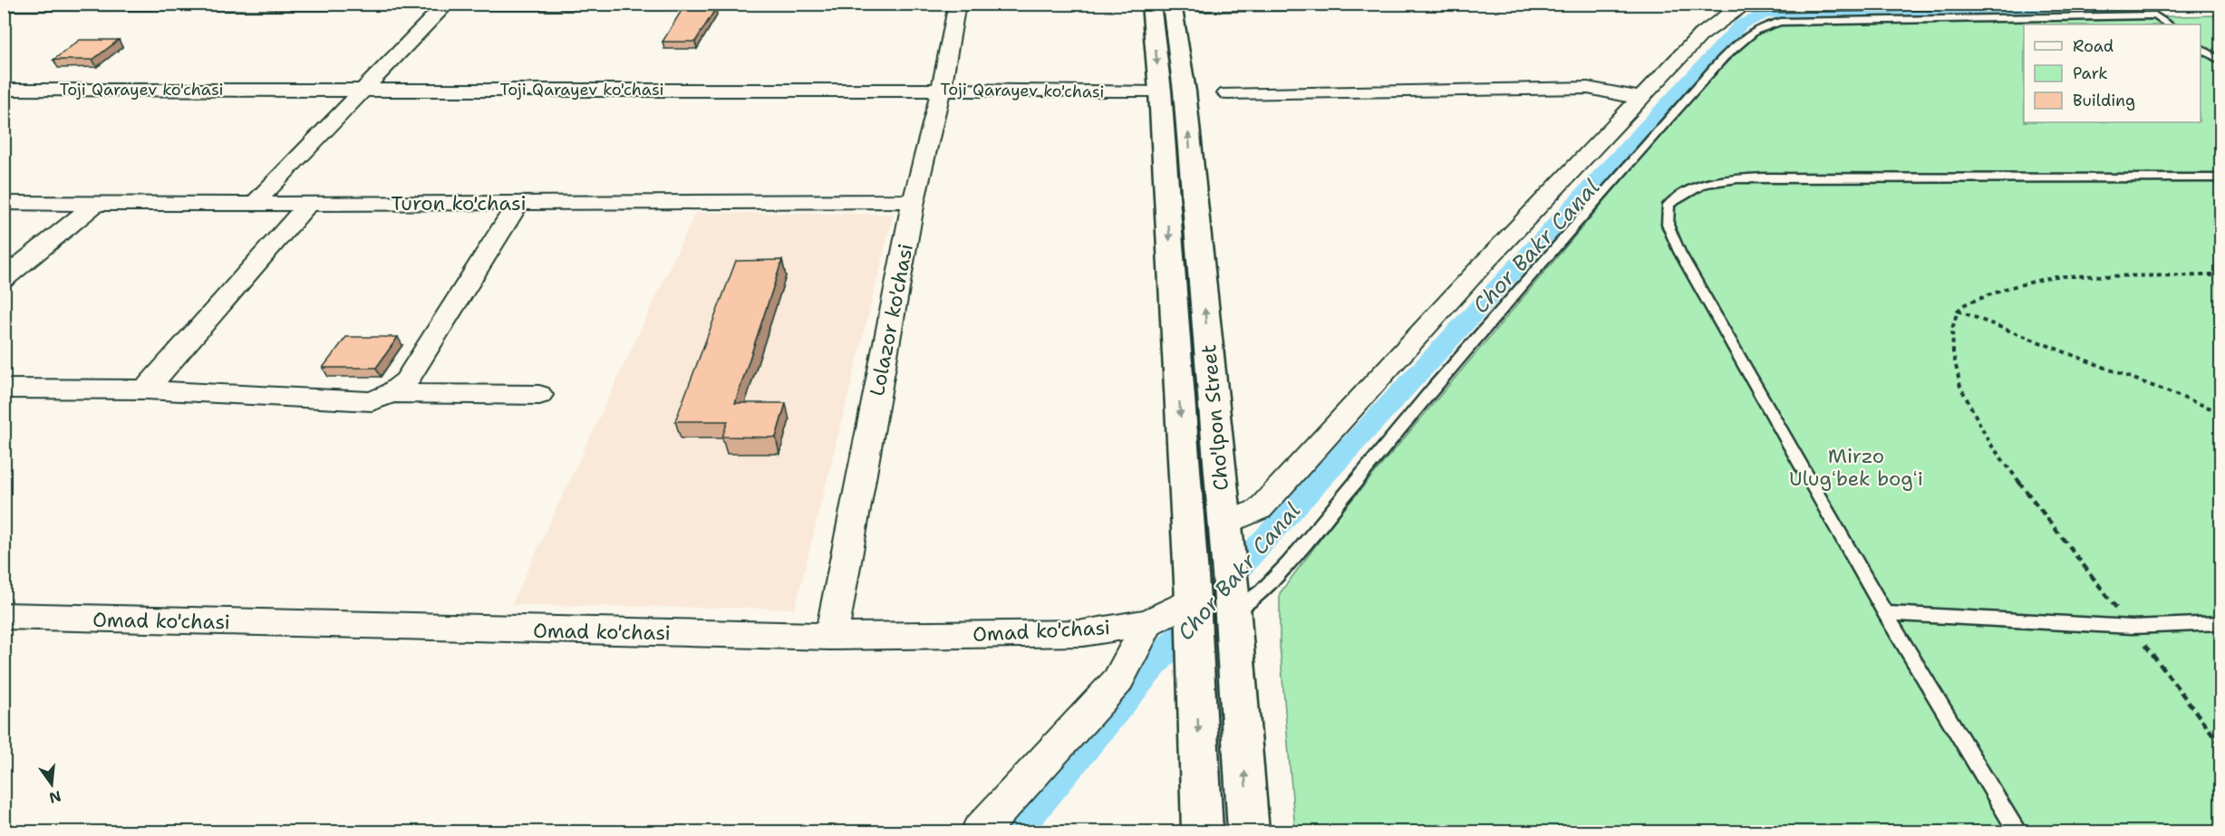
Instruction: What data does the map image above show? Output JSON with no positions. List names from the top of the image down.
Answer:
{
  "streets": {
    "main road": ["Cho'lpon Street"],
    "street": [
      "Toji Qarayev ko'chasi",
      "Turon ko'chasi",
      "Lolazor ko'chasi",
      "Omad ko'chasi"
    ]
  },
  "crossings": [
    ["Toji Qarayev ko'chasi", "Lolazor ko'chasi"],
    ["Toji Qarayev ko'chasi", "Cho'lpon Street"],
    ["Turon ko'chasi", "Lolazor ko'chasi"],
    ["Lolazor ko'chasi", "Omad ko'chasi"],
    ["Cho'lpon Street", "Omad ko'chasi"]
  ],
  "water": ["Chor Bakr Canal"],
  "parks": ["Mirzo Ulugʻbek bogʻi"],
  "legend": ["Road", "Park", "Building"],
  "north": "bottom"
}
